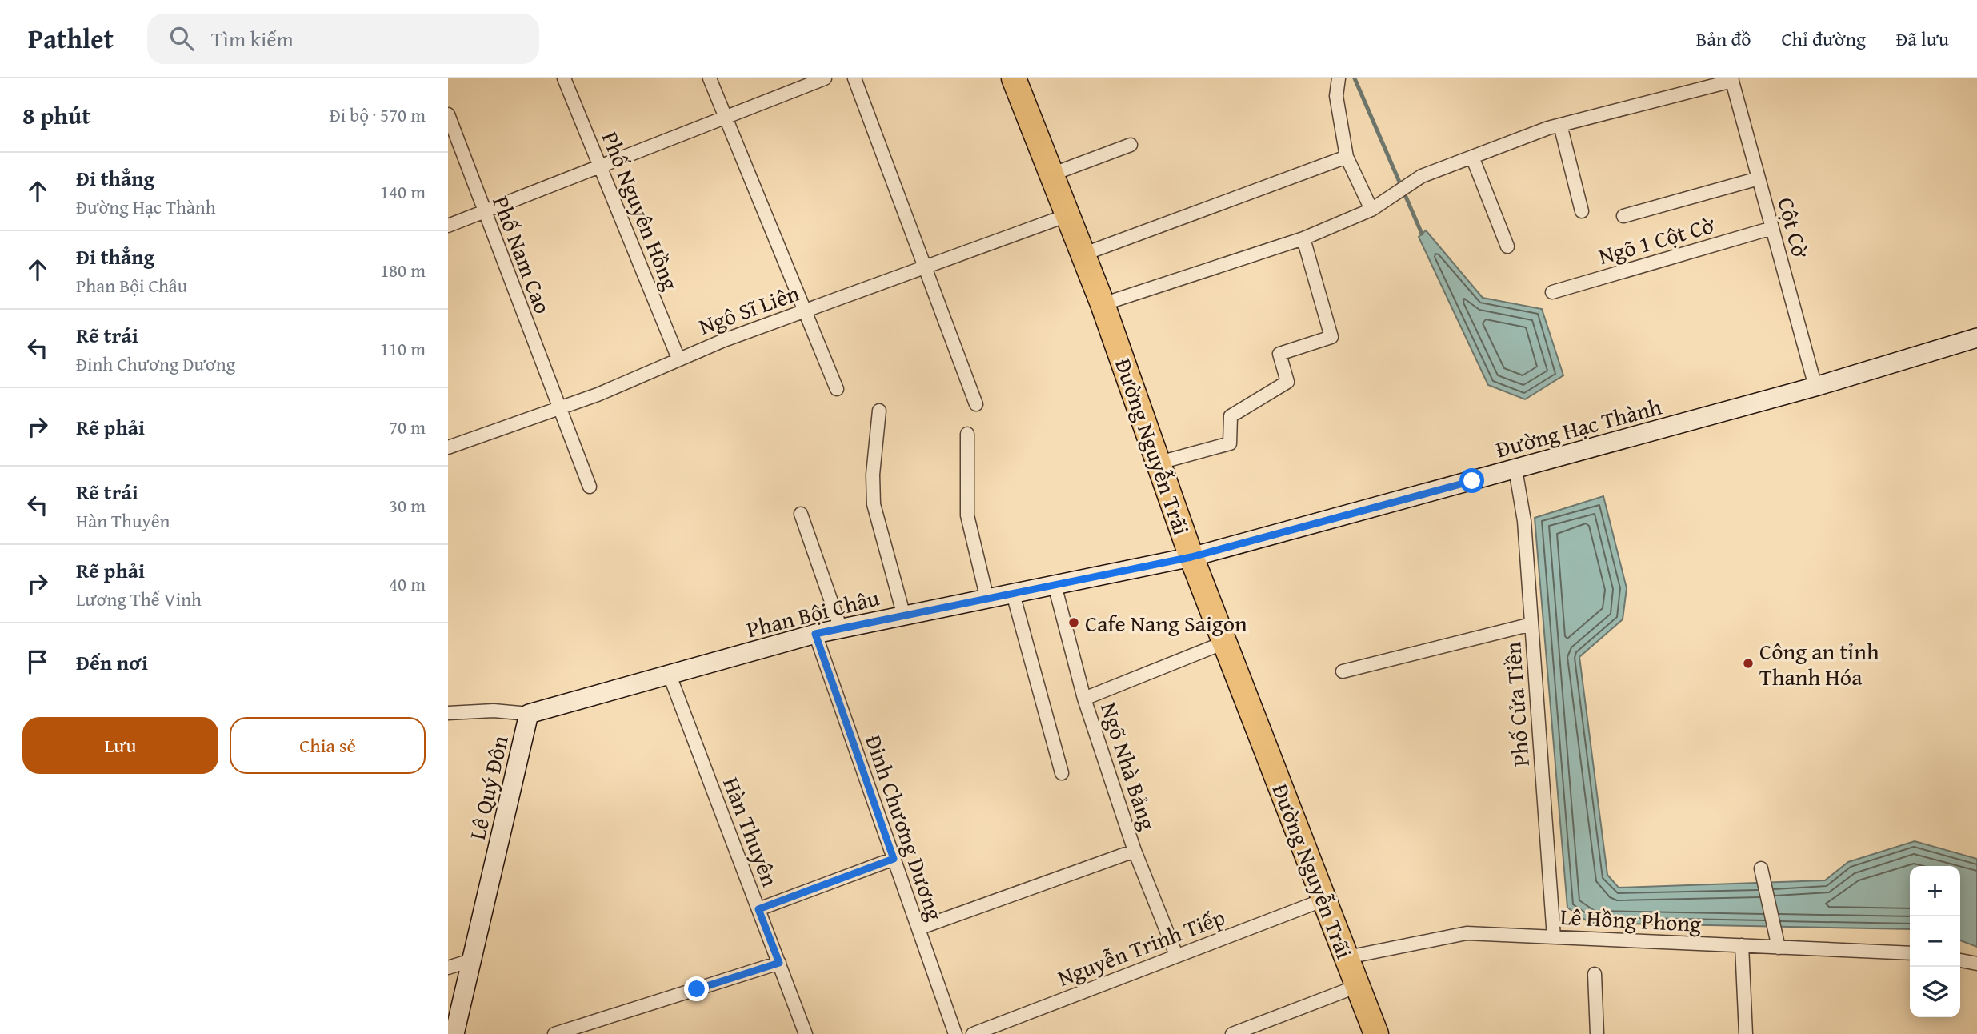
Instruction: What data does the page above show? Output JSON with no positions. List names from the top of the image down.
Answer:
{
  "streets": {
    "highway": ["Đường Nguyễn Trãi"],
    "street": [
      "Phố Nguyên Hồng",
      "Cột Cờ",
      "Ngõ 1 Cột Cờ",
      "Phố Nam Cao",
      "Ngô Sĩ Liên",
      "Đường Hạc Thành",
      "Phan Bội Châu",
      "Phố Cửa Tiền",
      "Ngõ Nhà Bảng",
      "Lê Quý Đôn",
      "Đinh Chương Dương",
      "Hàn Thuyên",
      "Lê Hồng Phong",
      "Nguyễn Trinh Tiếp"
    ]
  },
  "crossings": [
    ["Phố Nguyên Hồng", "Ngô Sĩ Liên"],
    ["Cột Cờ", "Ngõ 1 Cột Cờ"],
    ["Cột Cờ", "Đường Hạc Thành"],
    ["Phố Nam Cao", "Ngô Sĩ Liên"],
    ["Ngô Sĩ Liên", "Đường Nguyễn Trãi"],
    ["Đường Hạc Thành", "Đường Nguyễn Trãi"],
    ["Đường Hạc Thành", "Phan Bội Châu"],
    ["Đường Hạc Thành", "Phố Cửa Tiền"],
    ["Đường Nguyễn Trãi", "Phan Bội Châu"],
    ["Đường Nguyễn Trãi", "Lê Hồng Phong"],
    ["Đường Nguyễn Trãi", "Nguyễn Trinh Tiếp"],
    ["Phan Bội Châu", "Ngõ Nhà Bảng"],
    ["Phan Bội Châu", "Lê Quý Đôn"],
    ["Phan Bội Châu", "Đinh Chương Dương"],
    ["Phan Bội Châu", "Hàn Thuyên"],
    ["Phố Cửa Tiền", "Lê Hồng Phong"],
    ["Ngõ Nhà Bảng", "Nguyễn Trinh Tiếp"]
  ],
  "places": ["Cafe Nang Saigon", "Công an tỉnh Thanh Hóa"],
  "page": {
    "header": "Pathlet",
    "search": "Tìm kiếm",
    "nav": ["Bản đồ", "Chỉ đường", "Đã lưu"],
    "heading": ["8 phút", "Đi bộ · 570 m"],
    "list": [
      ["Đi thẳng", "Đường Hạc Thành", "140 m"],
      ["Đi thẳng", "Phan Bội Châu", "180 m"],
      ["Rẽ trái", "Đinh Chương Dương", "110 m"],
      ["Rẽ phải", "70 m"],
      ["Rẽ trái", "Hàn Thuyên", "30 m"],
      ["Rẽ phải", "Lương Thế Vinh", "40 m"],
      "Đến nơi"
    ],
    "buttons": ["Lưu", "Chia sẻ"],
    "map_buttons": ["+", "−"]
  }
}
